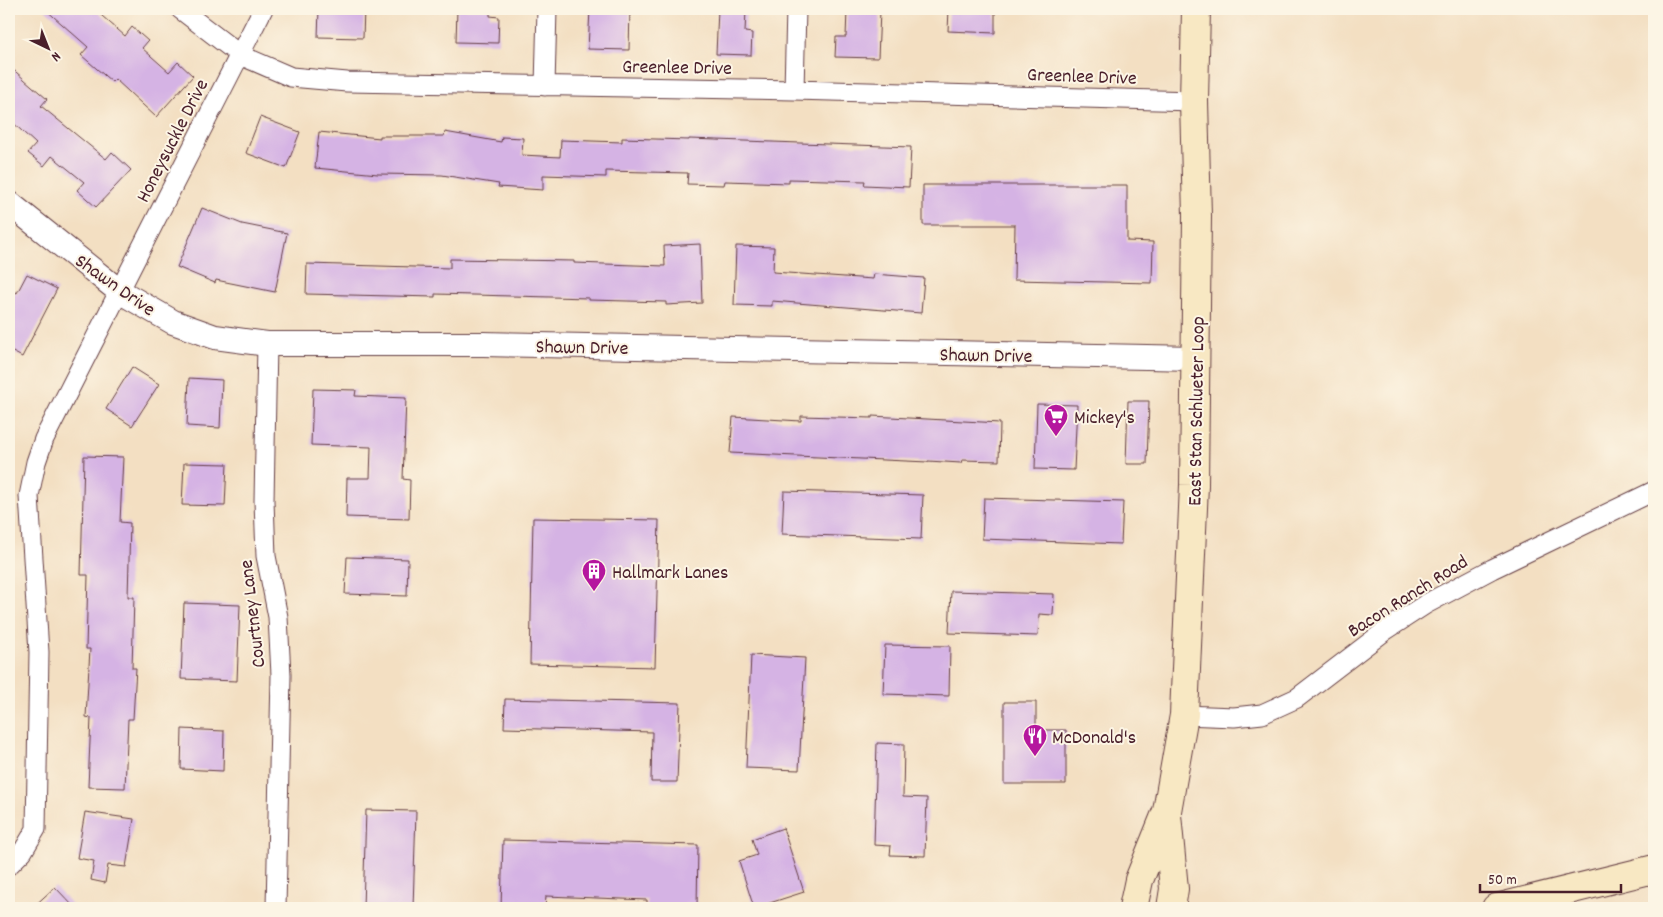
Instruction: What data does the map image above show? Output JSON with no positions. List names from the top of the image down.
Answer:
{
  "streets": {
    "main road": ["East Stan Schlueter Loop"],
    "street": [
      "Greenlee Drive",
      "Honeysuckle Drive",
      "Shawn Drive",
      "Bacon Ranch Road",
      "Courtney Lane"
    ]
  },
  "crossings": [
    ["Greenlee Drive", "Honeysuckle Drive"],
    ["Greenlee Drive", "East Stan Schlueter Loop"],
    ["Honeysuckle Drive", "Shawn Drive"],
    ["Shawn Drive", "East Stan Schlueter Loop"],
    ["Shawn Drive", "Courtney Lane"],
    ["East Stan Schlueter Loop", "Bacon Ranch Road"]
  ],
  "places": {
    "supermarket": ["Mickey's"],
    "building": ["Hallmark Lanes"],
    "restaurant": ["McDonald's"]
  },
  "scale_bar": "50 m",
  "north": "bottom right"
}
